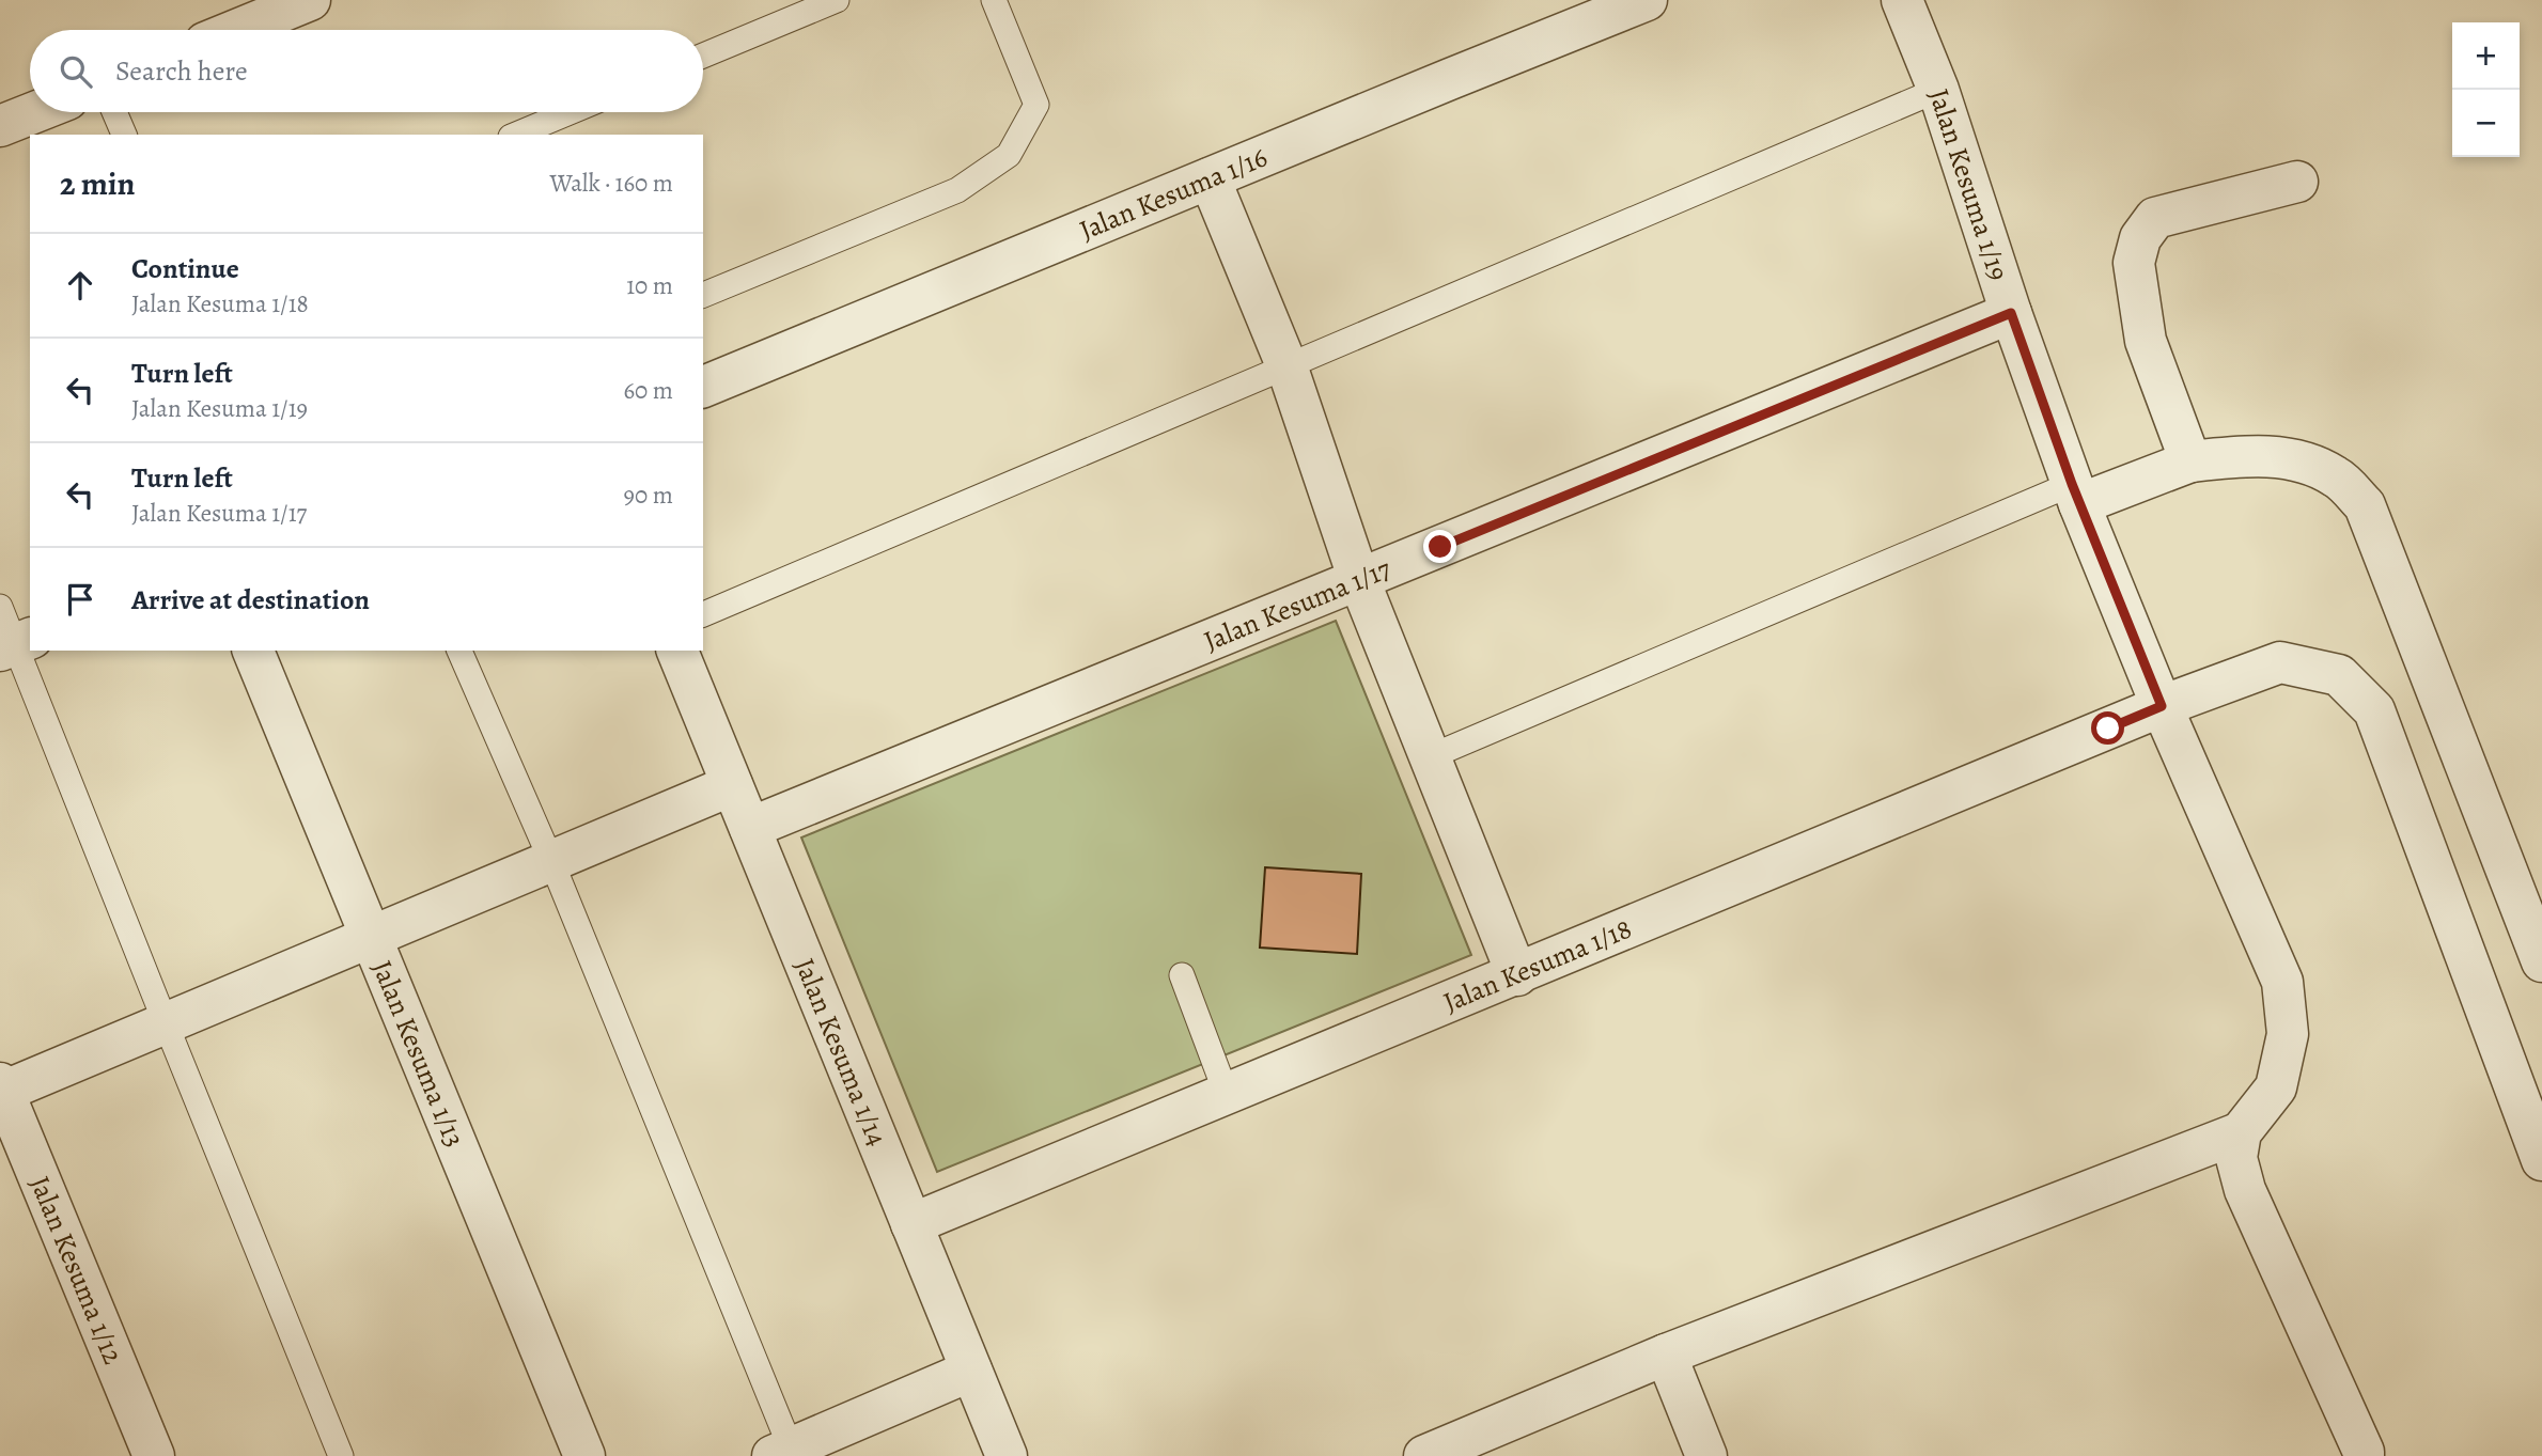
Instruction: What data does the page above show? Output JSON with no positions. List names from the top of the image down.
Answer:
{
  "streets": {
    "street": [
      "Jalan Kesuma 1/19",
      "Jalan Kesuma 1/16",
      "Jalan Kesuma 1/17",
      "Jalan Kesuma 1/18",
      "Jalan Kesuma 1/13",
      "Jalan Kesuma 1/14",
      "Jalan Kesuma 1/12"
    ]
  },
  "crossings": [
    ["Jalan Kesuma 1/19", "Jalan Kesuma 1/17"],
    ["Jalan Kesuma 1/19", "Jalan Kesuma 1/18"],
    ["Jalan Kesuma 1/17", "Jalan Kesuma 1/14"],
    ["Jalan Kesuma 1/18", "Jalan Kesuma 1/14"]
  ],
  "page": {
    "map_buttons": ["+", "−"],
    "search": "Search here",
    "heading": ["2 min", "Walk · 160 m"],
    "list": [
      ["Continue", "Jalan Kesuma 1/18", "10 m"],
      ["Turn left", "Jalan Kesuma 1/19", "60 m"],
      ["Turn left", "Jalan Kesuma 1/17", "90 m"],
      "Arrive at destination"
    ]
  }
}
